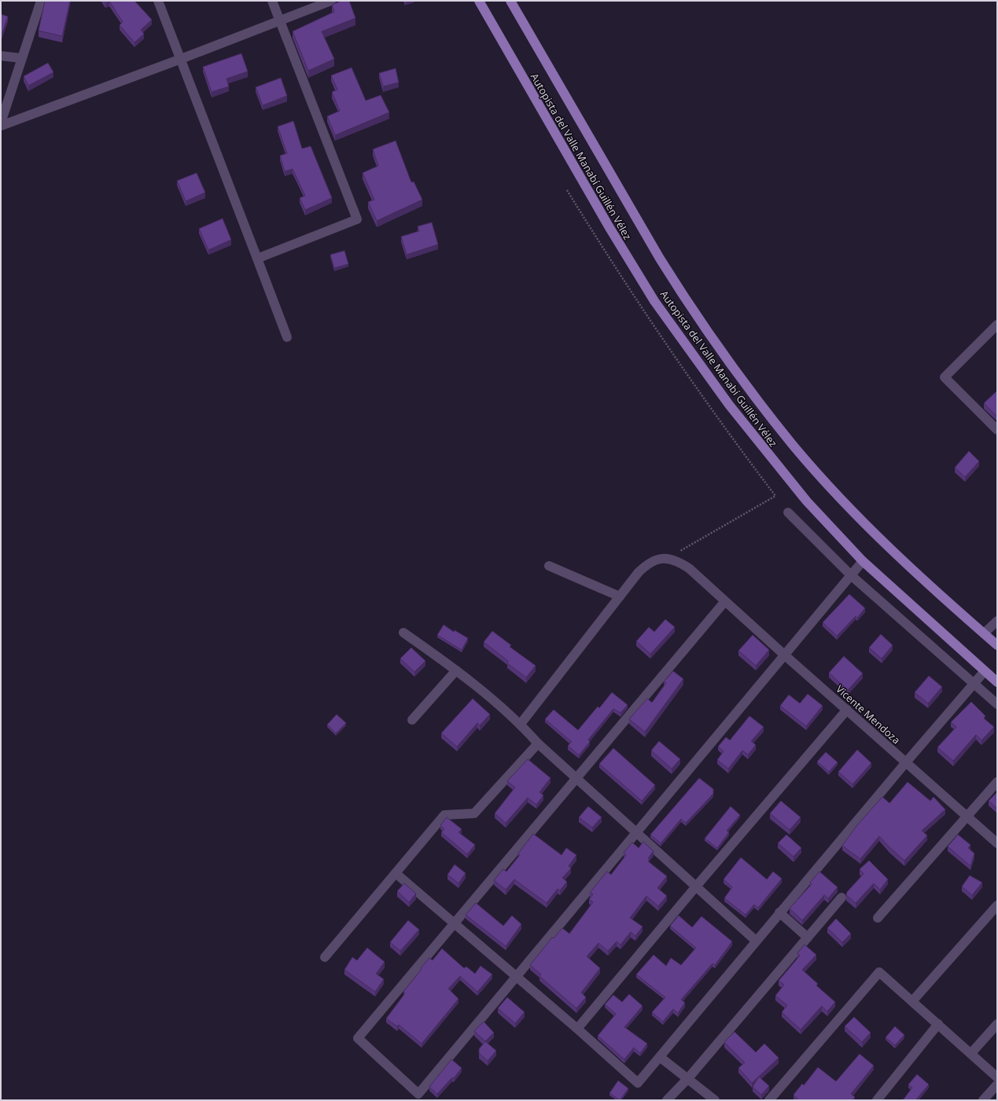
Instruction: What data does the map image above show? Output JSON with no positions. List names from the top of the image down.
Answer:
{
  "streets": {
    "main road": ["Autopista del Valle Manabí Guillén Vélez"],
    "street": ["Vicente Mendoza"]
  }
}
